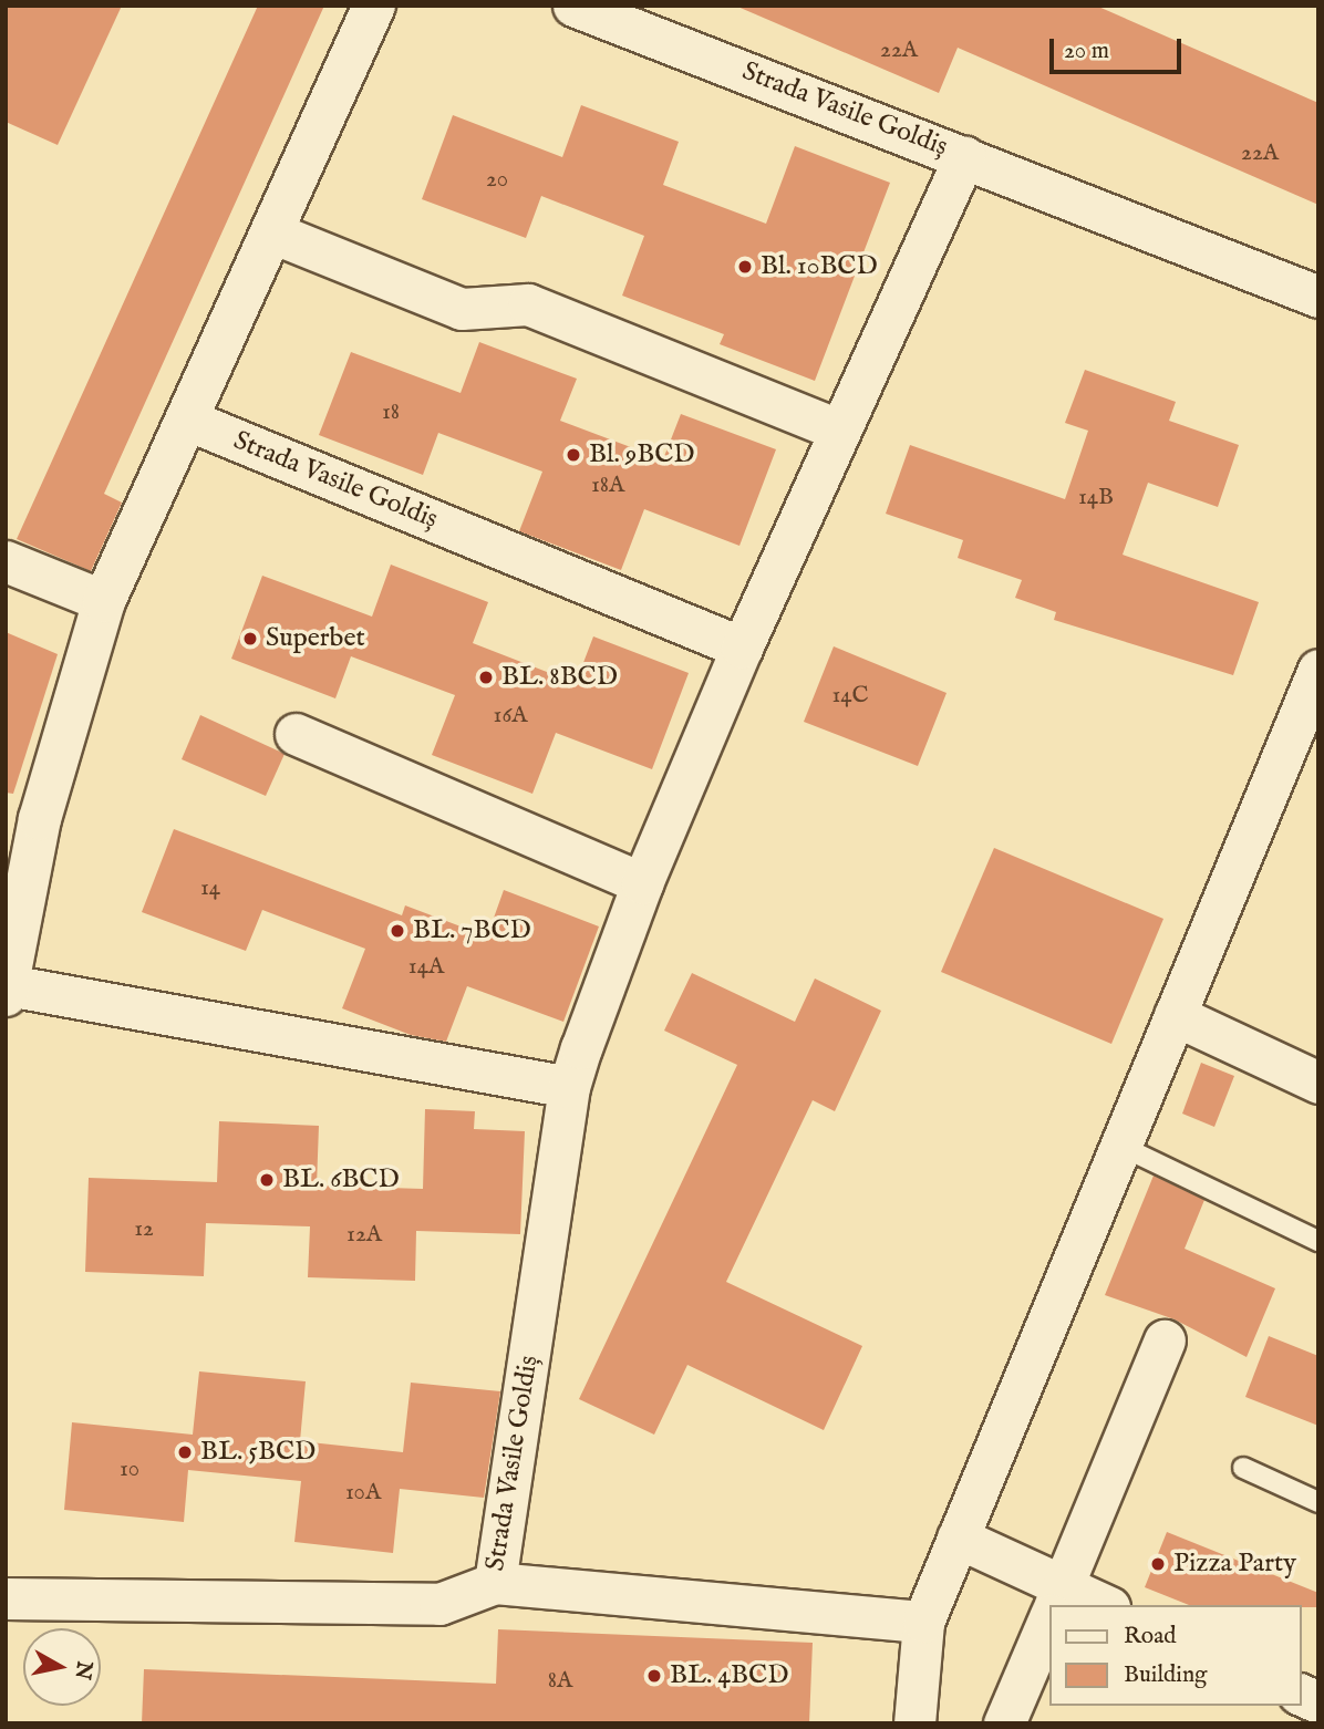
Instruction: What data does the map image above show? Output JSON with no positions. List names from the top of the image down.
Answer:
{
  "streets": {
    "street": ["Strada Vasile Goldiș"]
  },
  "places": [
    "Bl. 10BCD",
    "Bl. 9BCD",
    "Superbet",
    "BL. 8BCD",
    "BL. 7BCD",
    "BL. 6BCD",
    "BL. 5BCD",
    "Pizza Party",
    "BL. 4BCD"
  ],
  "house_numbers": [
    "22A",
    "22A",
    "20",
    "18",
    "18A",
    "14B",
    "14C",
    "16A",
    "14",
    "14A",
    "12",
    "12A",
    "10",
    "10A",
    "8A"
  ],
  "legend": ["Road", "Building"],
  "scale_bar": "20 m",
  "north": "right"
}
